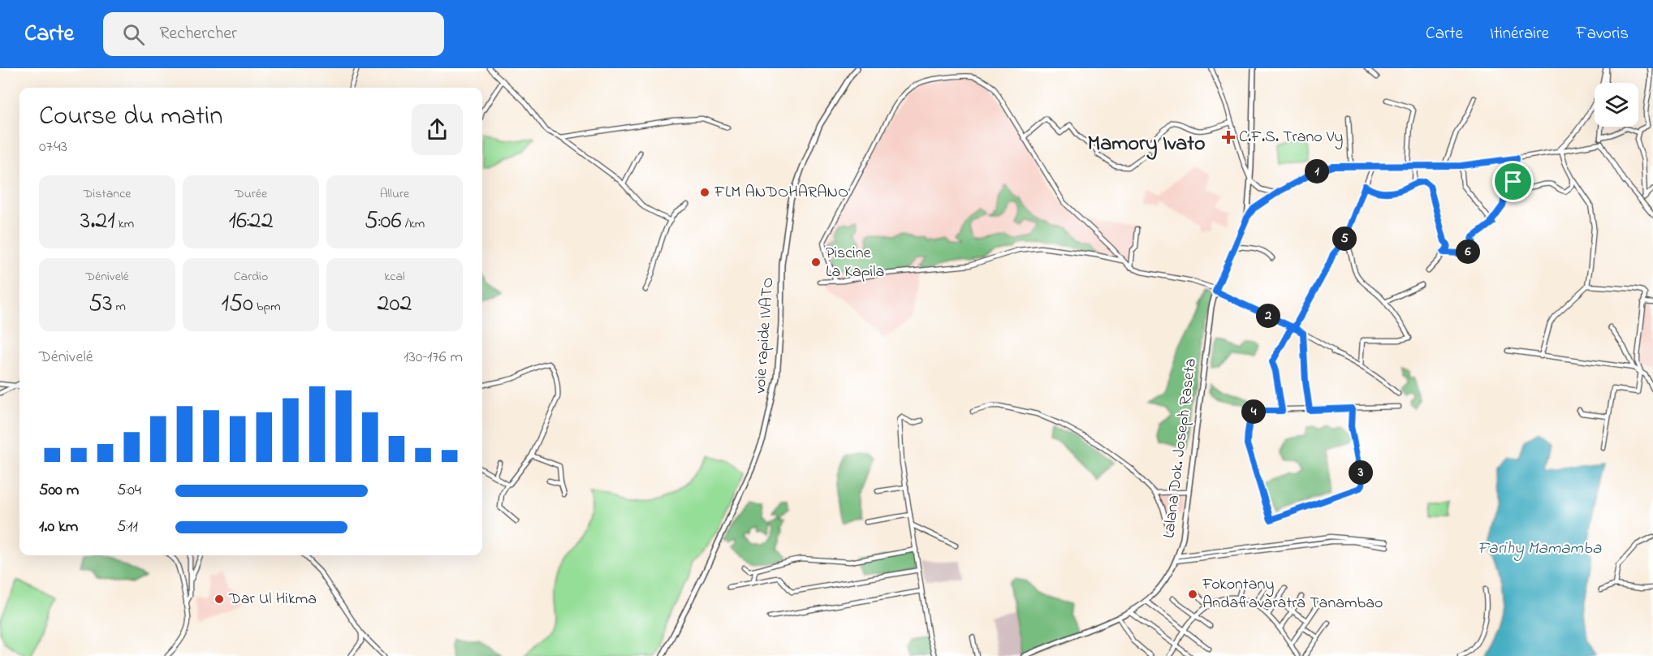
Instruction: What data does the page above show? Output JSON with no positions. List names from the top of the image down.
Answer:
{
  "streets": {
    "main road": ["voie rapide IVATO", "Lalana Dok. Joseph Raseta"]
  },
  "districts": ["Mamory Ivato"],
  "water": ["Farihy Mamamba"],
  "places": {
    "health": ["C.F.S. Trano Vy"],
    "other": [
      "FLM ANDOHARANO",
      "Piscine La Kapila",
      "Fokontany Andafiavaratra Tanambao",
      "Dar Ul Hikma"
    ]
  },
  "page": {
    "header": "Carte",
    "search": "Rechercher",
    "nav": ["Carte", "Itinéraire", "Favoris"],
    "heading": ["Course du matin", "07:43"],
    "pins": [
      "1",
      "5",
      "6",
      "2",
      "4",
      "3"
    ],
    "stats": [
      ["Distance", "3.21 km"],
      ["Durée", "16:22"],
      ["Allure", "5:06 /km"],
      ["Dénivelé", "53 m"],
      ["Cardio", "150 bpm"],
      ["kcal", "202"]
    ],
    "chart": ["Dénivelé", "130–176 m"],
    "list": [
      {
        "name": "500 m",
        "note": "5:04"
      },
      {
        "name": "1.0 km",
        "note": "5:11"
      }
    ]
  }
}
